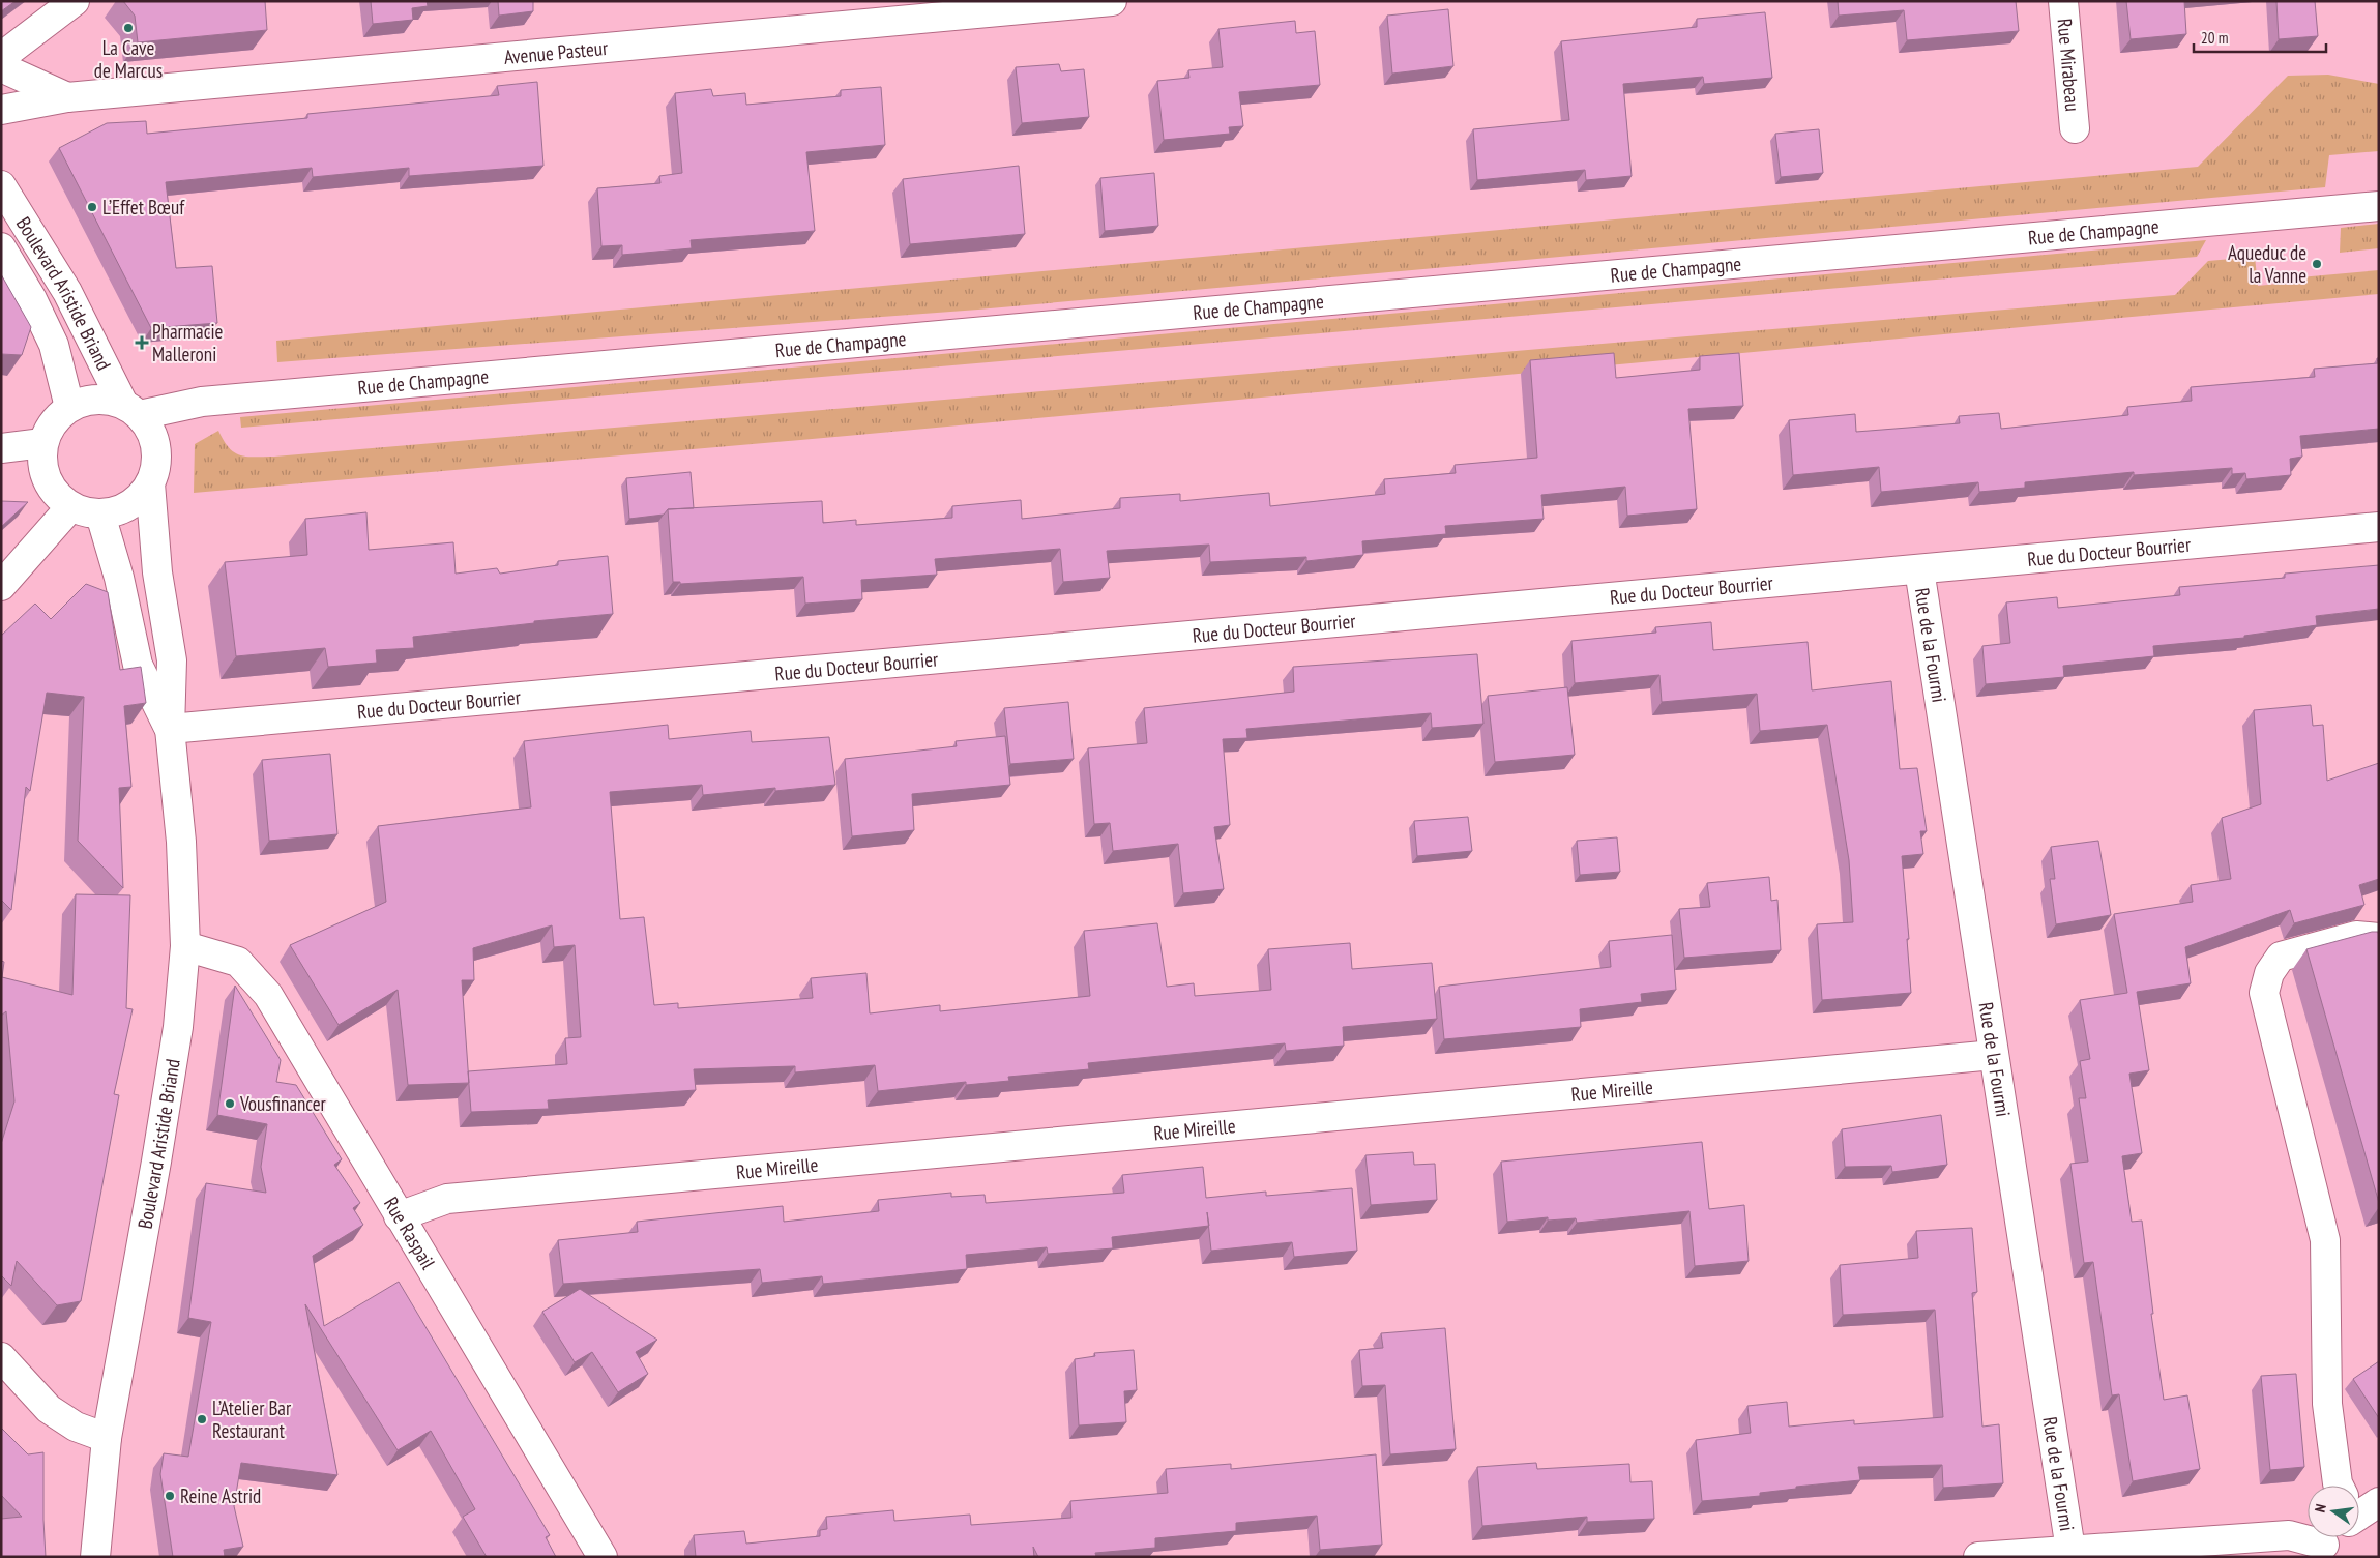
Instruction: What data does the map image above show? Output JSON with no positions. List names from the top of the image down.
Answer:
{
  "streets": {
    "street": [
      "Avenue Pasteur",
      "Rue Mirabeau",
      "Rue de Champagne",
      "Boulevard Aristide Briand",
      "Rue du Docteur Bourrier",
      "Rue de la Fourmi",
      "Rue Mireille",
      "Rue Raspail"
    ]
  },
  "crossings": [
    ["Rue de Champagne", "Boulevard Aristide Briand"],
    ["Boulevard Aristide Briand", "Rue du Docteur Bourrier"],
    ["Boulevard Aristide Briand", "Rue Raspail"],
    ["Rue du Docteur Bourrier", "Rue de la Fourmi"],
    ["Rue de la Fourmi", "Rue Mireille"],
    ["Rue Mireille", "Rue Raspail"]
  ],
  "places": {
    "other": [
      "La Cave de Marcus",
      "L’Effet Bœuf",
      "Aqueduc de la Vanne",
      "Vousfinancer",
      "L’Atelier Bar Restaurant",
      "Reine Astrid"
    ],
    "health": ["Pharmacie Malleroni"]
  },
  "scale_bar": "20 m",
  "north": "left"
}
